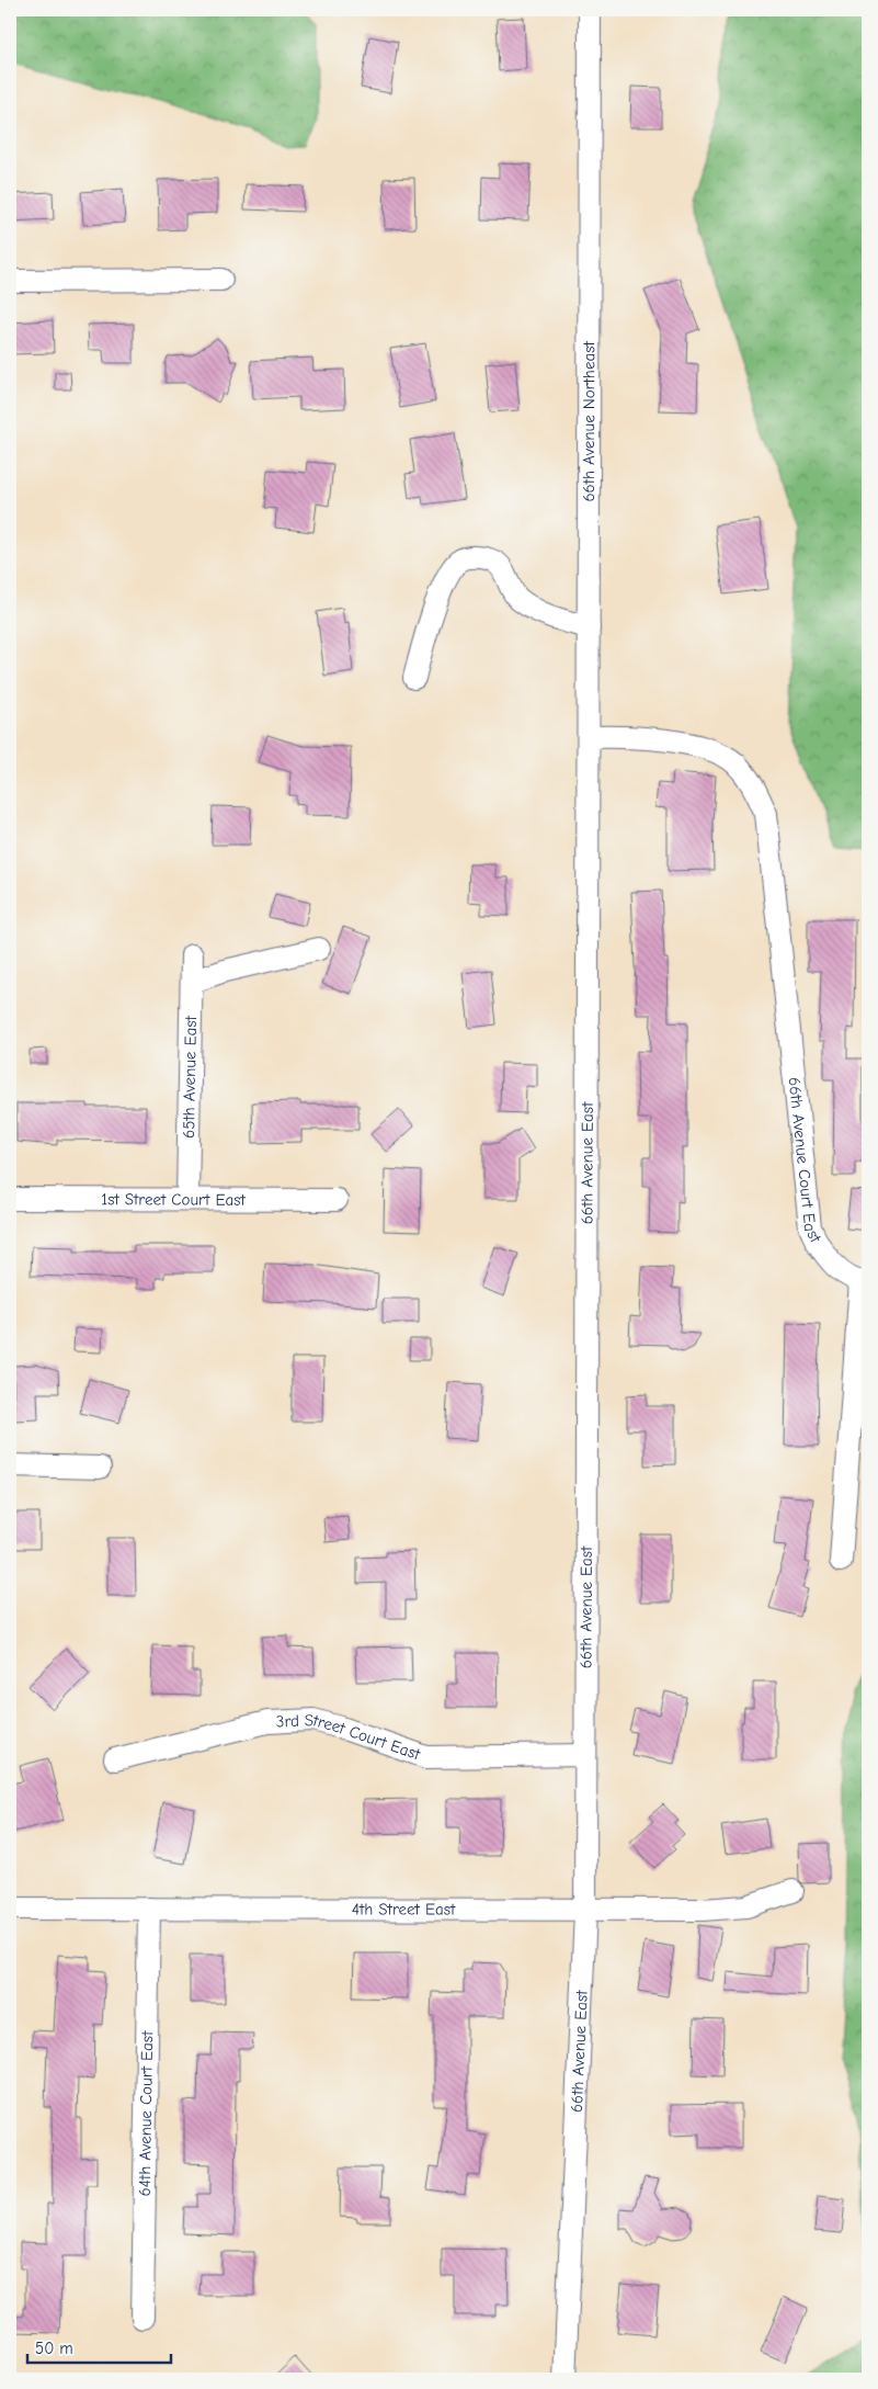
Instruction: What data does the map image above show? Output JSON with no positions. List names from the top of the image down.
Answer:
{
  "streets": {
    "street": [
      "66th Avenue Northeast",
      "65th Avenue East",
      "66th Avenue Court East",
      "66th Avenue East",
      "1st Street Court East",
      "3rd Street Court East",
      "4th Street East",
      "64th Avenue Court East"
    ]
  },
  "crossings": [
    ["66th Avenue Northeast", "66th Avenue Court East"],
    ["66th Avenue Northeast", "66th Avenue East"],
    ["65th Avenue East", "1st Street Court East"],
    ["66th Avenue East", "3rd Street Court East"],
    ["66th Avenue East", "4th Street East"],
    ["4th Street East", "64th Avenue Court East"]
  ],
  "scale_bar": "50 m"
}
